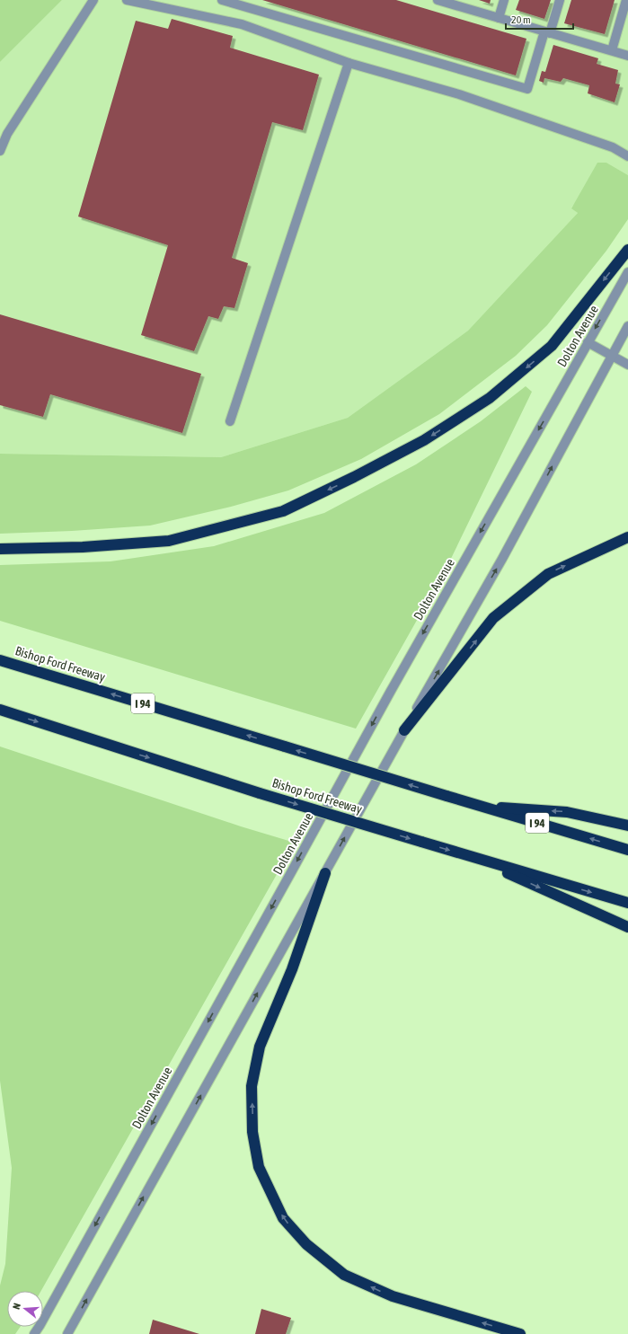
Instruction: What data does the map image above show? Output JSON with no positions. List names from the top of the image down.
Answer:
{
  "streets": {
    "highway": ["Bishop Ford Freeway", "I 94"],
    "street": ["Dolton Avenue"]
  },
  "scale_bar": "20 m",
  "north": "left"
}
